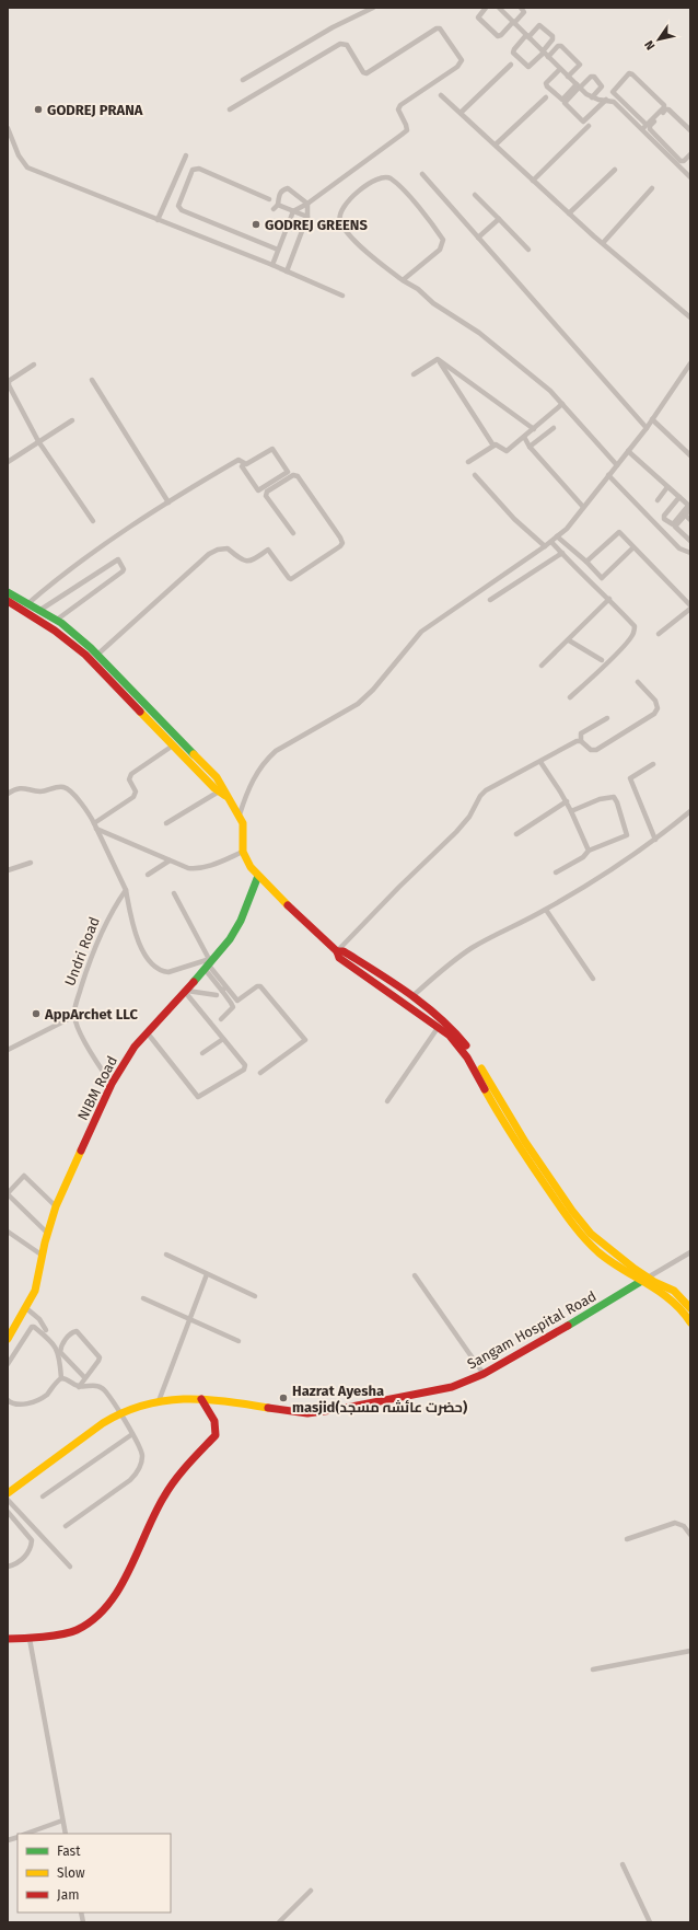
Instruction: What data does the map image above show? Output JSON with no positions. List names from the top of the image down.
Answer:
{
  "streets": {
    "main road": ["NIBM Road", "Sangam Hospital Road"],
    "street": ["Undri Road"]
  },
  "places": [
    "GODREJ PRANA",
    "GODREJ GREENS",
    "AppArchet LLC",
    "Hazrat Ayesha masjid(حضرت عائشہ مسجد)"
  ],
  "legend": ["Fast", "Slow", "Jam"],
  "north": "bottom left"
}
